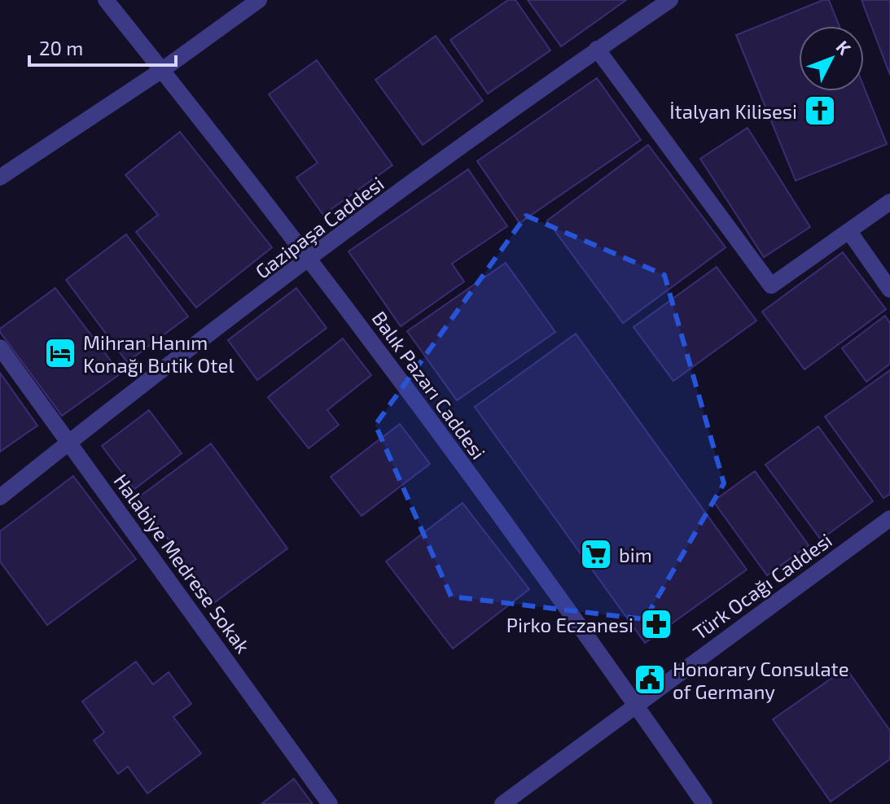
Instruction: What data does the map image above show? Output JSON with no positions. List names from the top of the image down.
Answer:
{
  "streets": {
    "street": [
      "Gazipaşa Caddesi",
      "Balık Pazarı Caddesi",
      "Halabiye Medrese Sokak",
      "Türk Ocağı Caddesi"
    ]
  },
  "crossings": [
    ["Gazipaşa Caddesi", "Balık Pazarı Caddesi"],
    ["Gazipaşa Caddesi", "Halabiye Medrese Sokak"],
    ["Balık Pazarı Caddesi", "Türk Ocağı Caddesi"]
  ],
  "places": {
    "church": ["İtalyan Kilisesi"],
    "hotel": ["Mihran Hanım Konağı Butik Otel"],
    "supermarket": ["bim"],
    "pharmacy": ["Pirko Eczanesi"],
    "public building": ["Honorary Consulate of Germany"]
  },
  "scale_bar": "20 m",
  "north": "top right"
}
